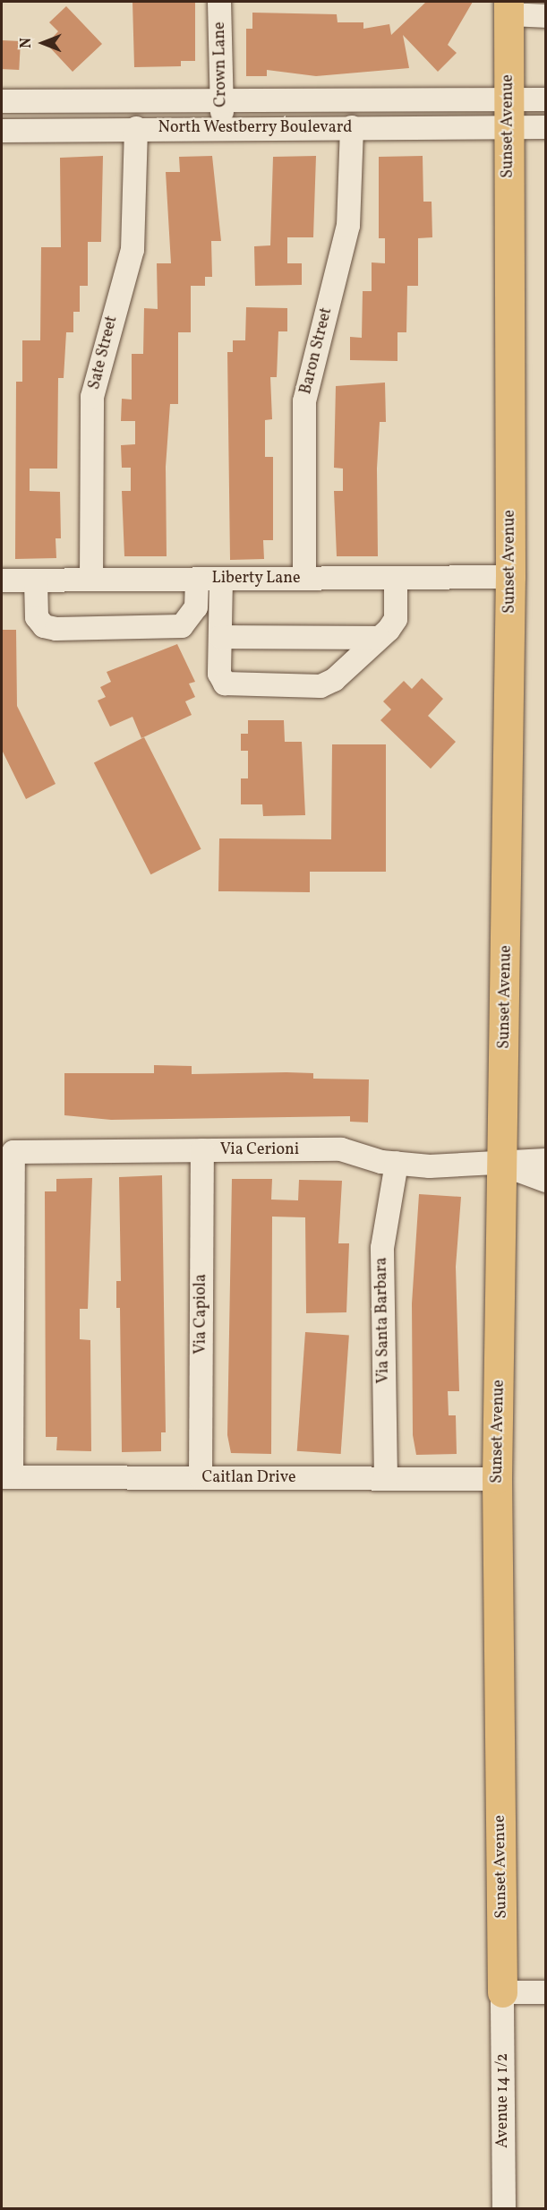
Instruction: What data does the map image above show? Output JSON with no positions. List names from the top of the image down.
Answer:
{
  "streets": {
    "main road": ["Sunset Avenue"],
    "street": [
      "Crown Lane",
      "North Westberry Boulevard",
      "Baron Street",
      "Sate Street",
      "Liberty Lane",
      "Via Cerioni",
      "Via Capiola",
      "Via Santa Barbara",
      "Caitlan Drive",
      "Avenue 14 1/2"
    ]
  },
  "crossings": [
    ["Crown Lane", "North Westberry Boulevard"],
    ["Sunset Avenue", "North Westberry Boulevard"],
    ["Sunset Avenue", "Liberty Lane"],
    ["Sunset Avenue", "Via Cerioni"],
    ["Sunset Avenue", "Caitlan Drive"],
    ["Sunset Avenue", "Avenue 14 1/2"],
    ["North Westberry Boulevard", "Baron Street"],
    ["North Westberry Boulevard", "Sate Street"],
    ["Baron Street", "Liberty Lane"],
    ["Sate Street", "Liberty Lane"],
    ["Via Cerioni", "Via Capiola"],
    ["Via Cerioni", "Via Santa Barbara"],
    ["Via Cerioni", "Caitlan Drive"],
    ["Via Capiola", "Caitlan Drive"],
    ["Via Santa Barbara", "Caitlan Drive"]
  ],
  "north": "left"
}
